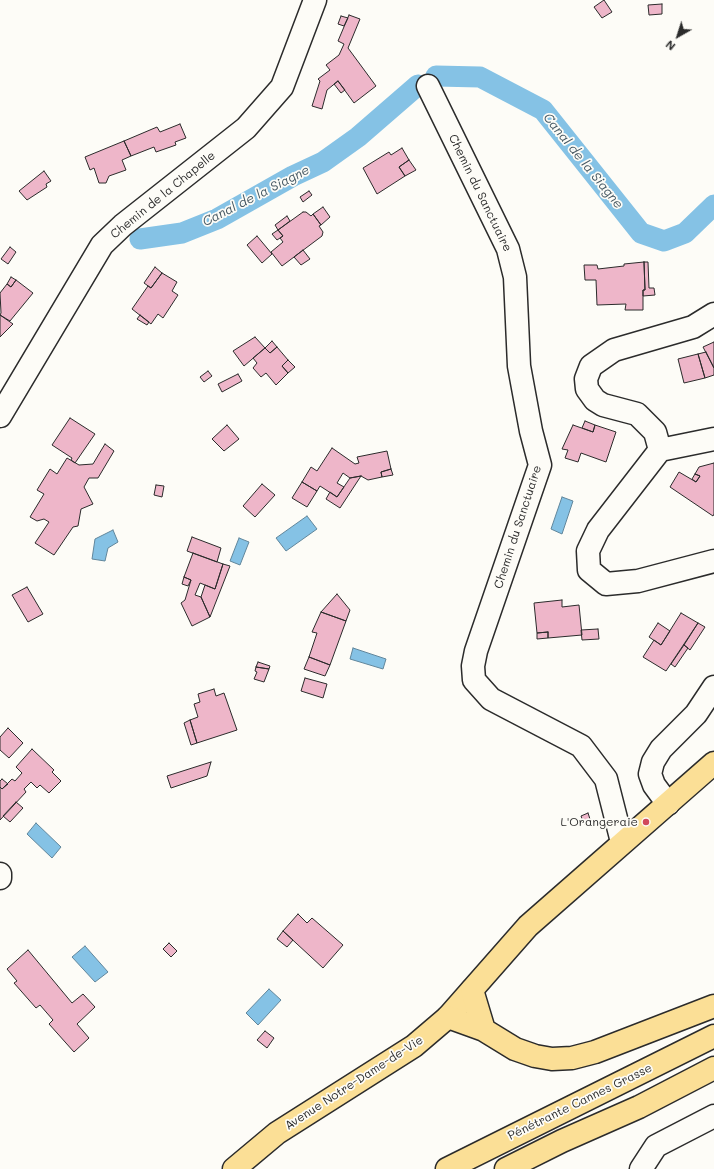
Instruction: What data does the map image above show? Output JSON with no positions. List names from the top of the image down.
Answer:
{
  "streets": {
    "main road": ["Avenue Notre-Dame-de-Vie", "Pénétrante Cannes Grasse"],
    "street": ["Chemin du Sanctuaire", "Chemin de la Chapelle"]
  },
  "crossings": [
    ["Chemin du Sanctuaire", "Avenue Notre-Dame-de-Vie"]
  ],
  "water": ["Canal de la Siagne"],
  "places": ["L'Orangeraie"],
  "north": "bottom left"
}
